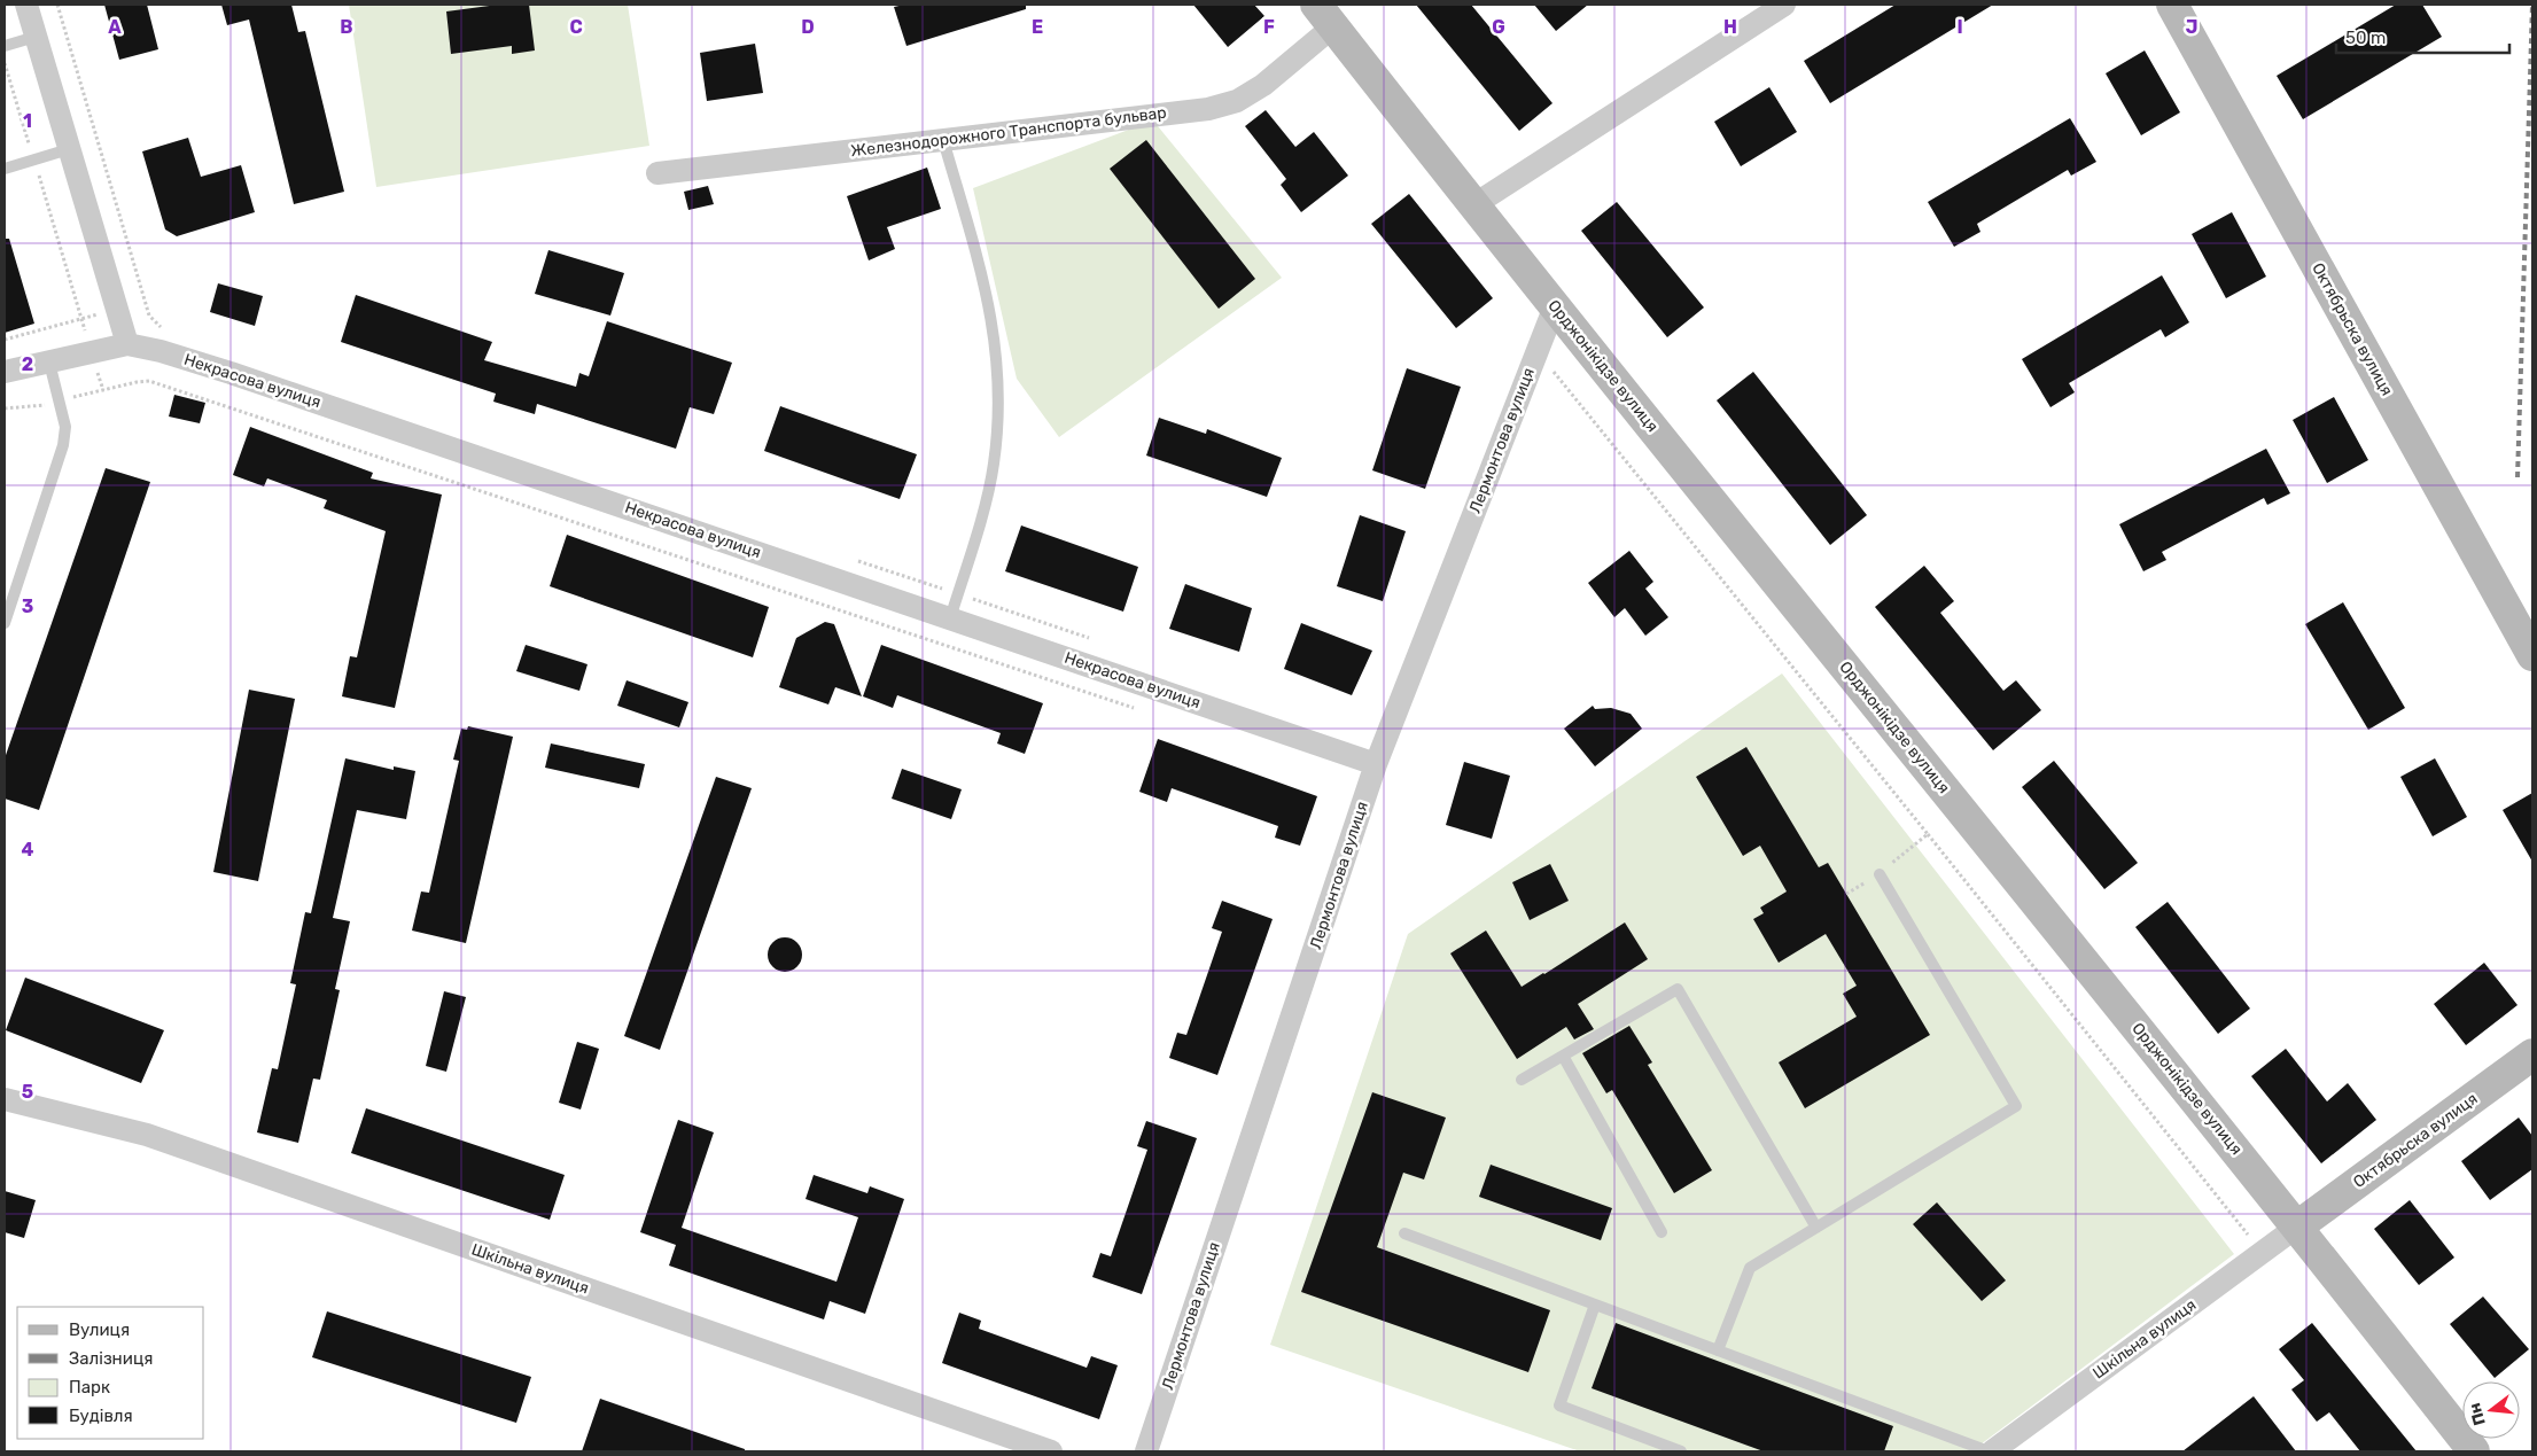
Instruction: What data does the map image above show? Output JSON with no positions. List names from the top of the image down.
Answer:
{
  "streets": {
    "main road": ["Октябрьска вулиця", "Орджонікідзе вулиця"],
    "street": [
      "Железнодорожного Транспорта бульвар",
      "Некрасова вулиця",
      "Лермонтова вулиця",
      "Шкільна вулиця"
    ]
  },
  "crossings": [
    ["Железнодорожного Транспорта бульвар", "Орджонікідзе вулиця"],
    ["Октябрьска вулиця", "Орджонікідзе вулиця"],
    ["Октябрьска вулиця", "Шкільна вулиця"],
    ["Орджонікідзе вулиця", "Лермонтова вулиця"],
    ["Орджонікідзе вулиця", "Шкільна вулиця"],
    ["Некрасова вулиця", "Лермонтова вулиця"]
  ],
  "legend": [
    "Вулиця",
    "Залізниця",
    "Парк",
    "Будівля"
  ],
  "scale_bar": "50 m",
  "north": "left",
  "grid": {
    "columns": [
      "A",
      "B",
      "C",
      "D",
      "E",
      "F",
      "G",
      "H",
      "I",
      "J"
    ],
    "rows": [
      "1",
      "2",
      "3",
      "4",
      "5"
    ]
  }
}
